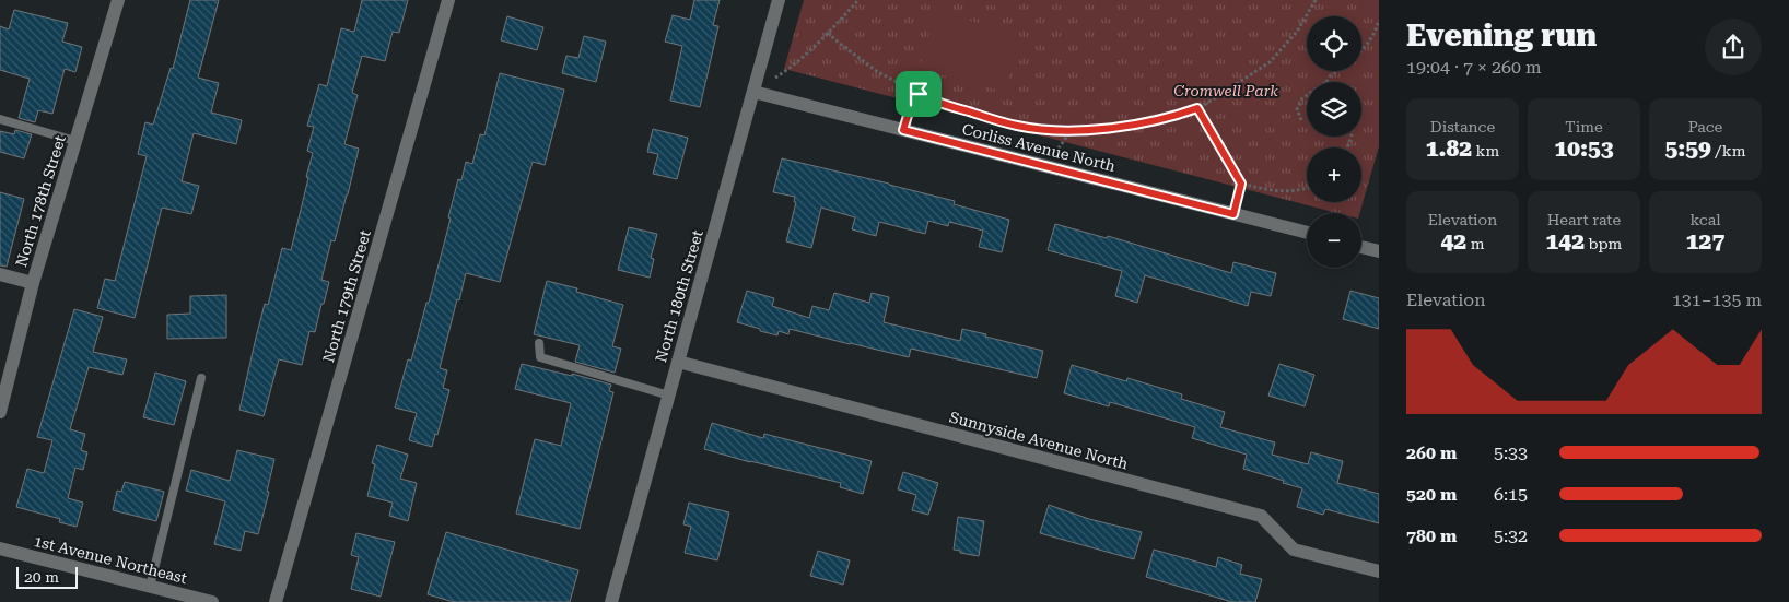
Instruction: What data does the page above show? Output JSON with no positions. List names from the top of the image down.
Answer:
{
  "streets": {
    "street": [
      "Corliss Avenue North",
      "North 178th Street",
      "North 179th Street",
      "North 180th Street",
      "Sunnyside Avenue North",
      "1st Avenue Northeast"
    ]
  },
  "crossings": [
    ["Corliss Avenue North", "North 180th Street"],
    ["North 180th Street", "Sunnyside Avenue North"]
  ],
  "parks": ["Cromwell Park"],
  "scale_bar": "20 m",
  "page": {
    "heading": ["Evening run", "19:04 · 7 × 260 m"],
    "map_buttons": ["+", "−"],
    "stats": [
      ["Distance", "1.82 km"],
      ["Time", "10:53"],
      ["Pace", "5:59 /km"],
      ["Elevation", "42 m"],
      ["Heart rate", "142 bpm"],
      ["kcal", "127"]
    ],
    "chart": ["Elevation", "131–135 m"],
    "list": [
      {
        "name": "260 m",
        "note": "5:33"
      },
      {
        "name": "520 m",
        "note": "6:15"
      },
      {
        "name": "780 m",
        "note": "5:32"
      }
    ],
    "scale": "20 m"
  }
}
